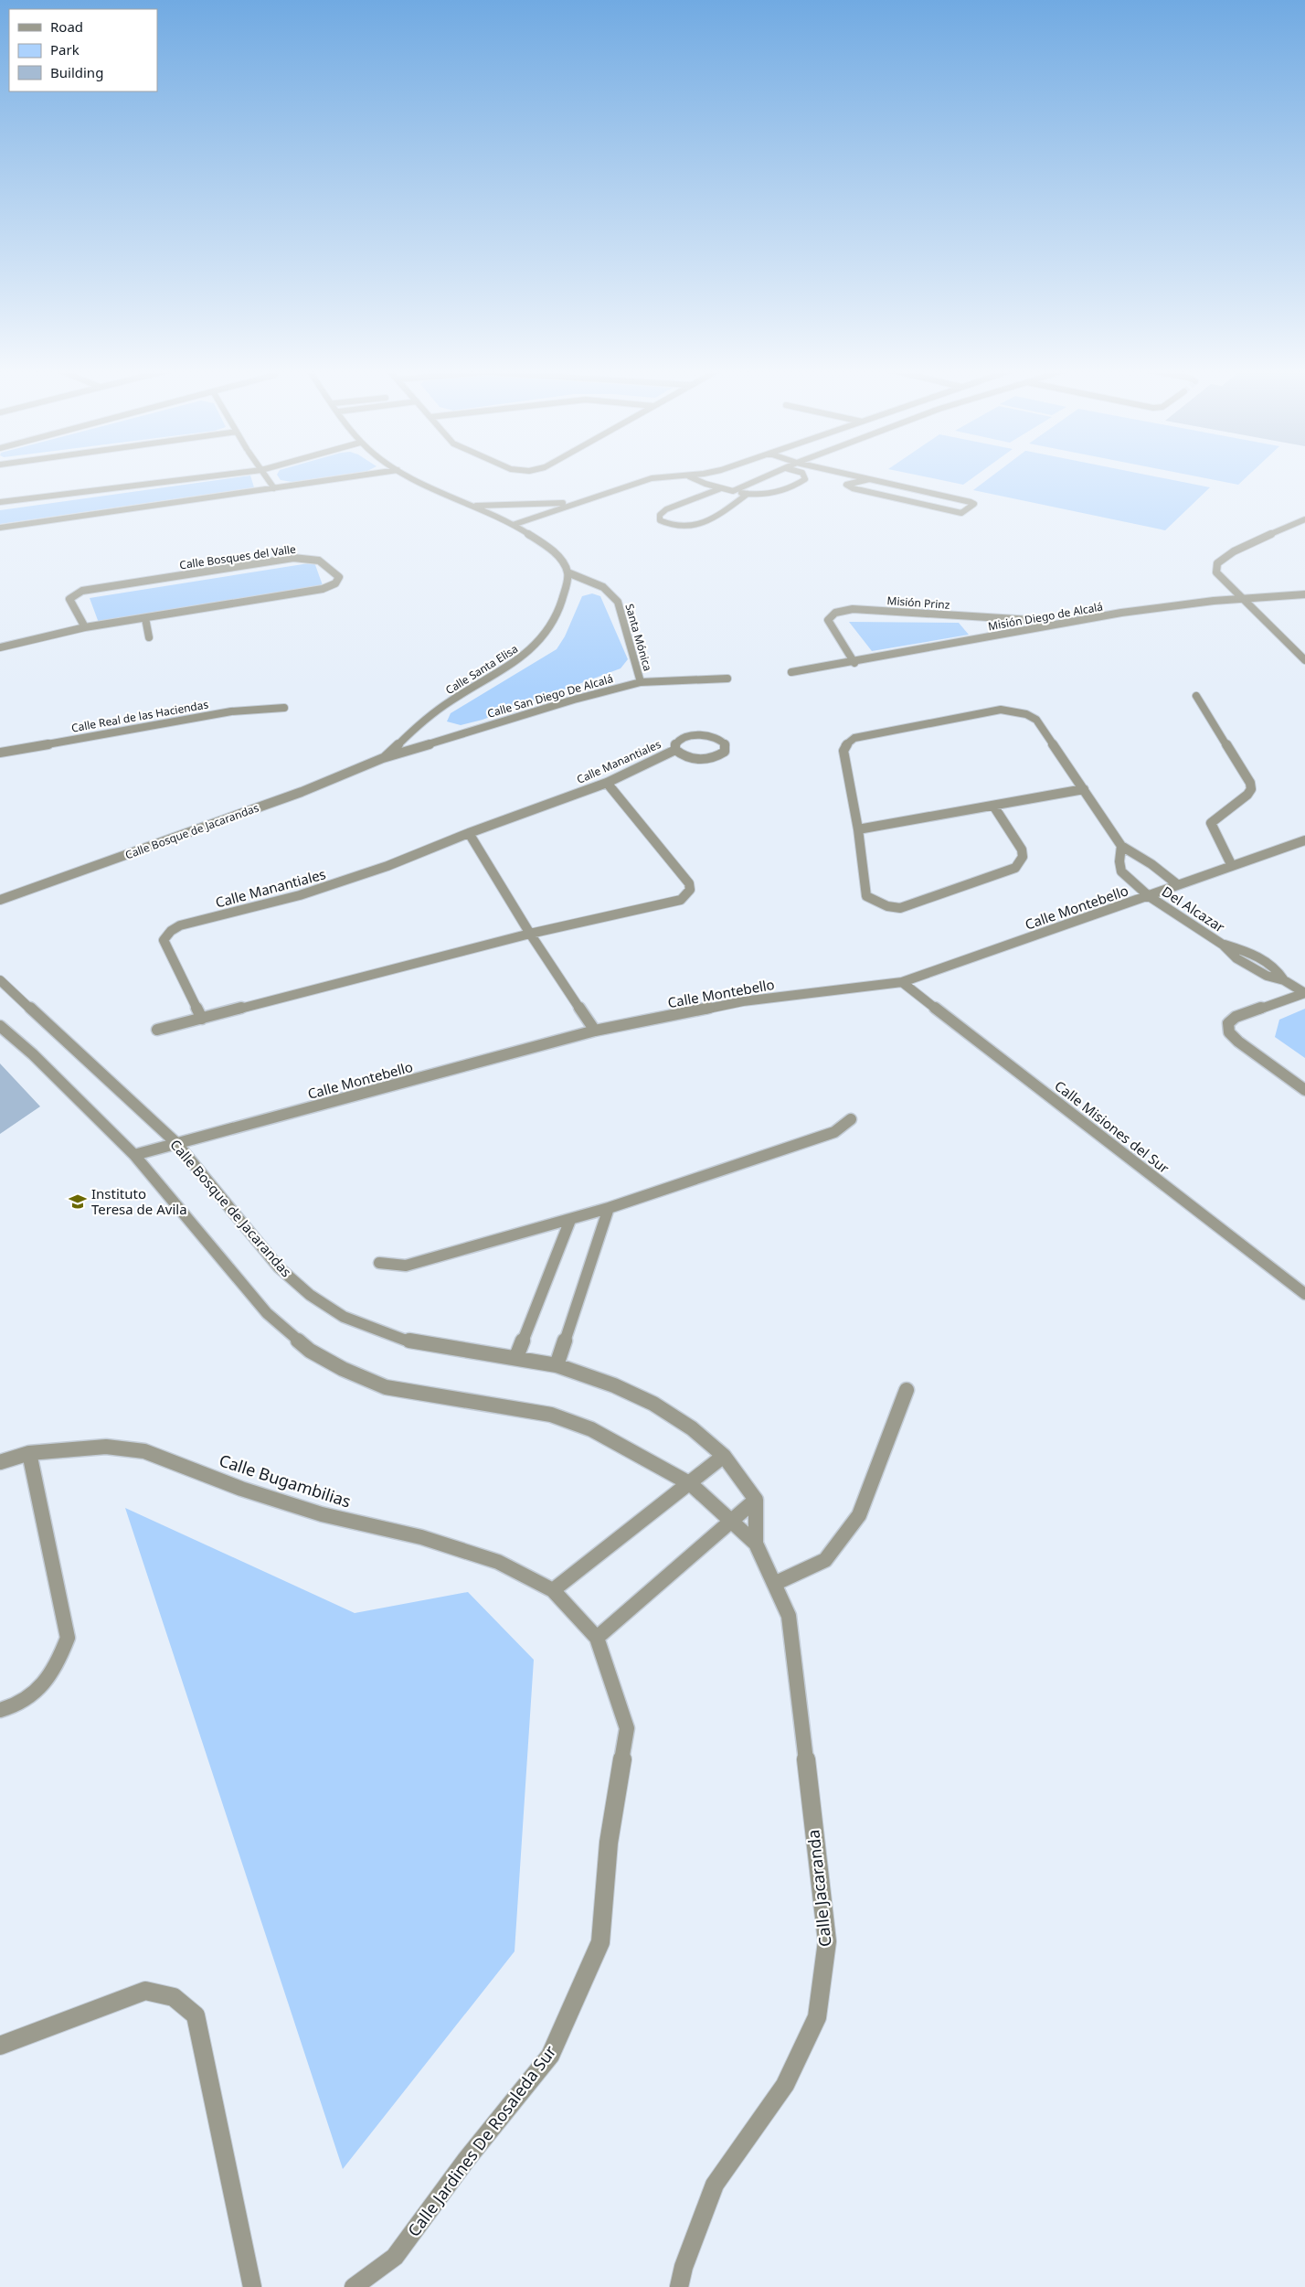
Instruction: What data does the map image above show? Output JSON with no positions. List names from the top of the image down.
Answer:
{
  "streets": {
    "street": [
      "Calle Bosques del Valle",
      "Misión Prinz",
      "Misión Diego de Alcalá",
      "Santa Mónica",
      "Calle Santa Elisa",
      "Calle San Diego De Alcalá",
      "Calle Real de las Haciendas",
      "Calle Manantiales",
      "Calle Bosque de Jacarandas",
      "Calle Montebello",
      "Del Alcazar",
      "Calle Misiones del Sur",
      "Calle Bugambilias",
      "Calle Jacaranda",
      "Calle Jardines De Rosaleda Sur"
    ]
  },
  "crossings": [
    ["Misión Prinz", "Misión Diego de Alcalá"],
    ["Santa Mónica", "Calle Santa Elisa"],
    ["Santa Mónica", "Calle San Diego De Alcalá"],
    ["Calle Santa Elisa", "Calle San Diego De Alcalá"],
    ["Calle Santa Elisa", "Calle Bosque de Jacarandas"],
    ["Calle San Diego De Alcalá", "Calle Bosque de Jacarandas"],
    ["Calle Bosque de Jacarandas", "Calle Montebello"],
    ["Calle Montebello", "Del Alcazar"],
    ["Calle Montebello", "Calle Misiones del Sur"],
    ["Calle Bugambilias", "Calle Jardines De Rosaleda Sur"]
  ],
  "places": {
    "school or university": ["Instituto Teresa de Avila"]
  },
  "legend": ["Road", "Park", "Building"]
}
